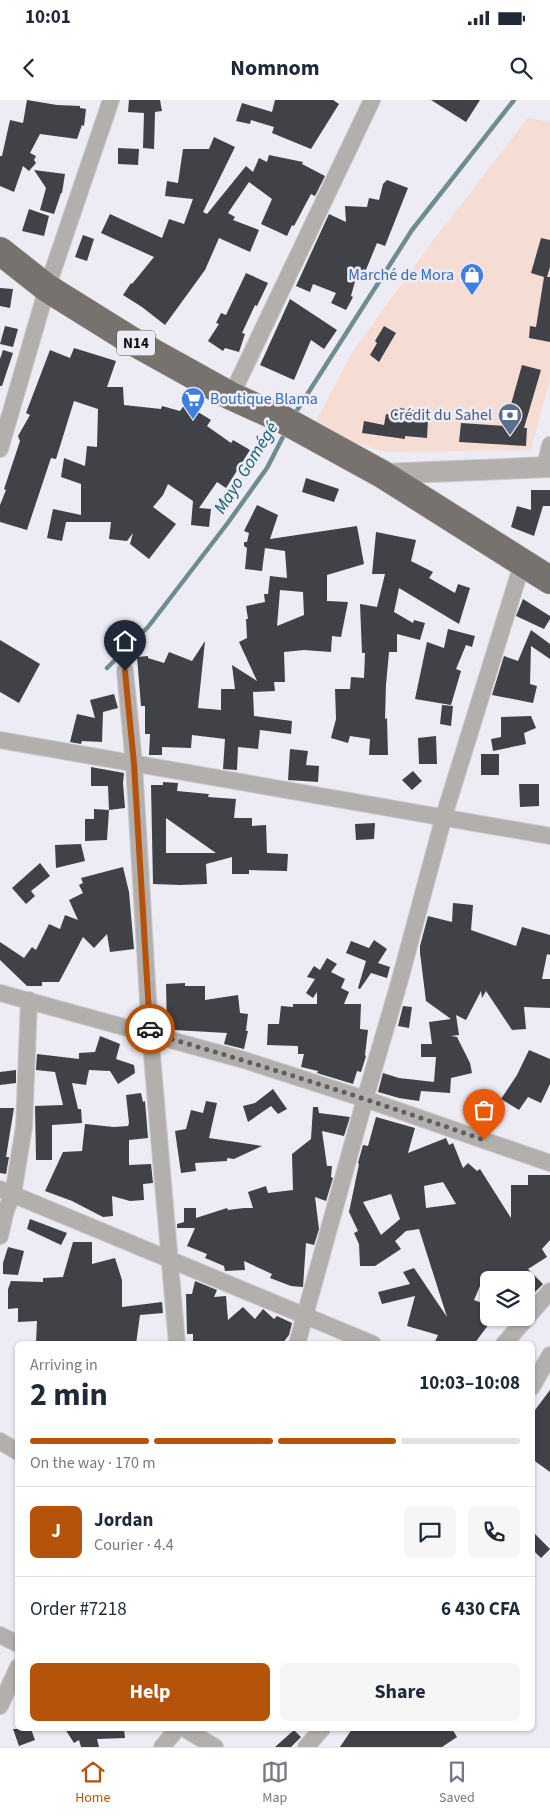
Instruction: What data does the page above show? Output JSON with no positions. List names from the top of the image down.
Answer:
{
  "streets": {
    "highway": ["N14"]
  },
  "water": ["Mayo Gomégé"],
  "places": {
    "shop": ["Marché de Mora"],
    "supermarket": ["Boutique Blama"],
    "bank": ["Crédit du Sahel"]
  },
  "page": {
    "status": "10:01",
    "header": "Nomnom",
    "heading": ["2 min", "Arriving in", "10:03–10:08"],
    "panel": [
      "Jordan",
      "Courier · 4.4",
      "Order #7218",
      "6 430 CFA"
    ],
    "bar": "On the way · 170 m",
    "round": "J",
    "buttons": ["Help", "Share"],
    "tabs": ["Home", "Map", "Saved"]
  }
}
